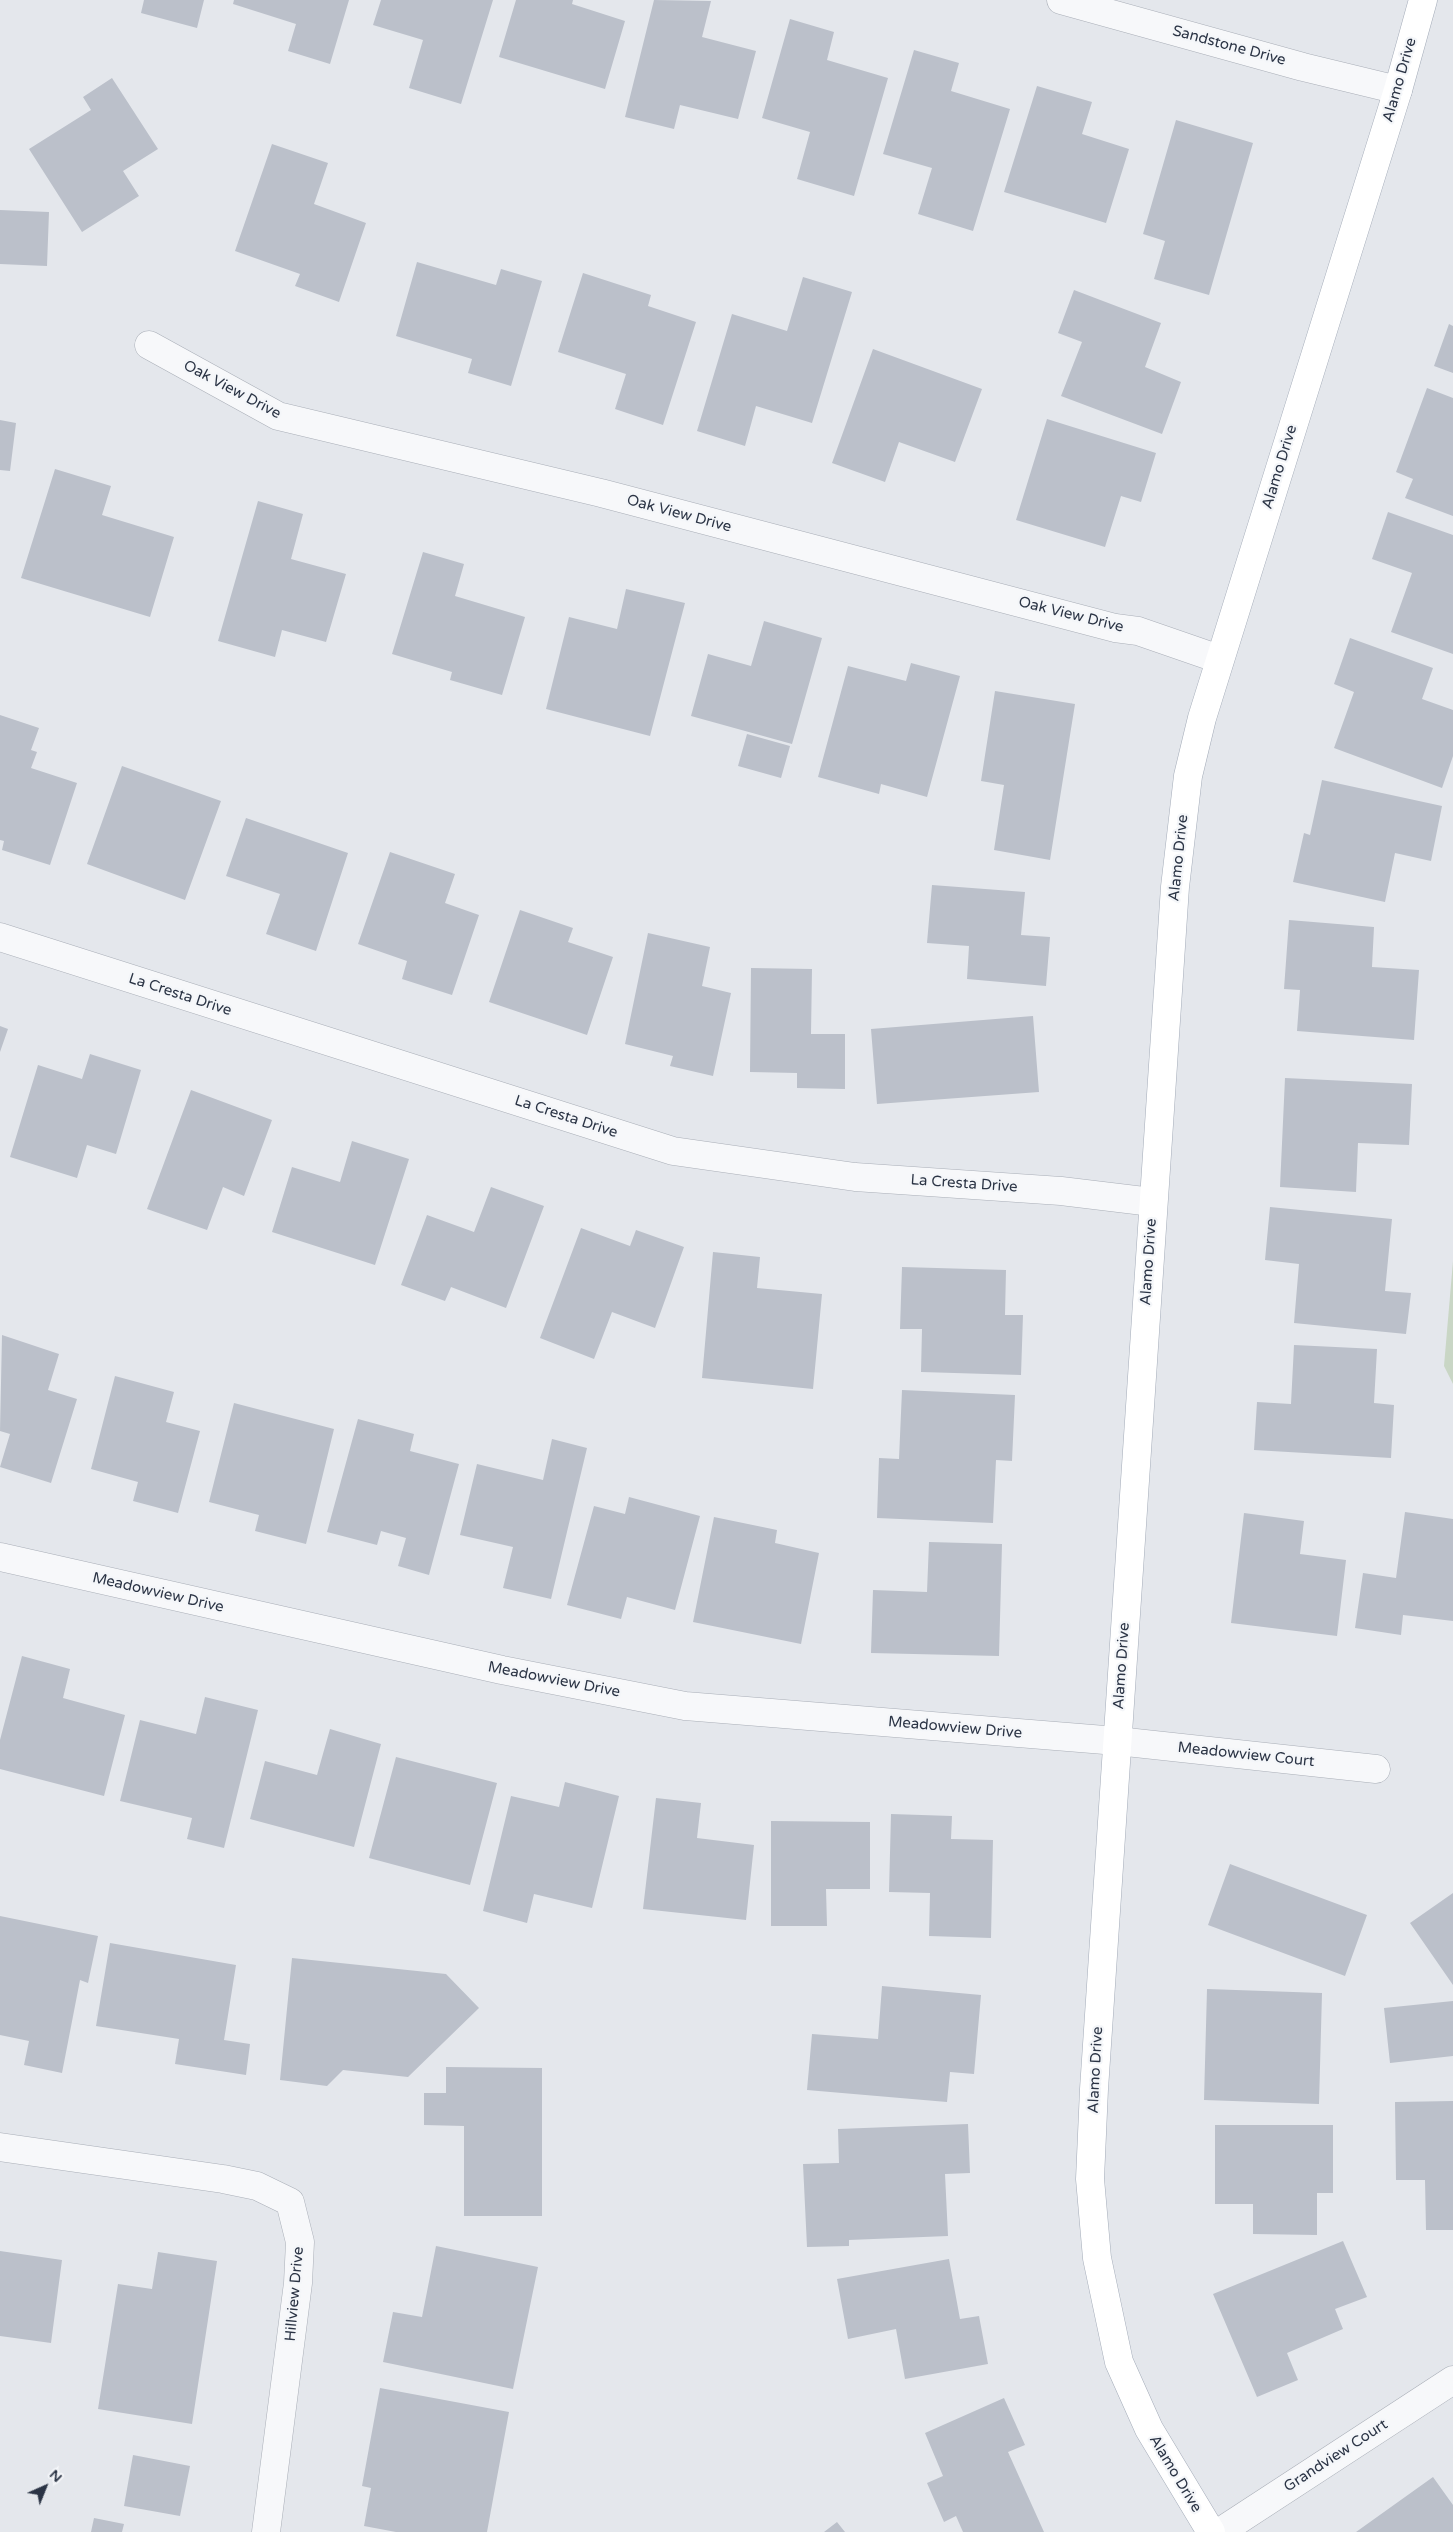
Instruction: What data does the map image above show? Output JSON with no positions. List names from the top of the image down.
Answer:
{
  "streets": {
    "main road": ["Alamo Drive"],
    "street": [
      "Sandstone Drive",
      "Oak View Drive",
      "La Cresta Drive",
      "Meadowview Drive",
      "Meadowview Court",
      "Hillview Drive",
      "Grandview Court"
    ]
  },
  "crossings": [
    ["Sandstone Drive", "Alamo Drive"],
    ["Alamo Drive", "Oak View Drive"],
    ["Alamo Drive", "La Cresta Drive"],
    ["Alamo Drive", "Meadowview Drive"],
    ["Alamo Drive", "Meadowview Court"],
    ["Meadowview Drive", "Meadowview Court"]
  ],
  "north": "top right"
}
